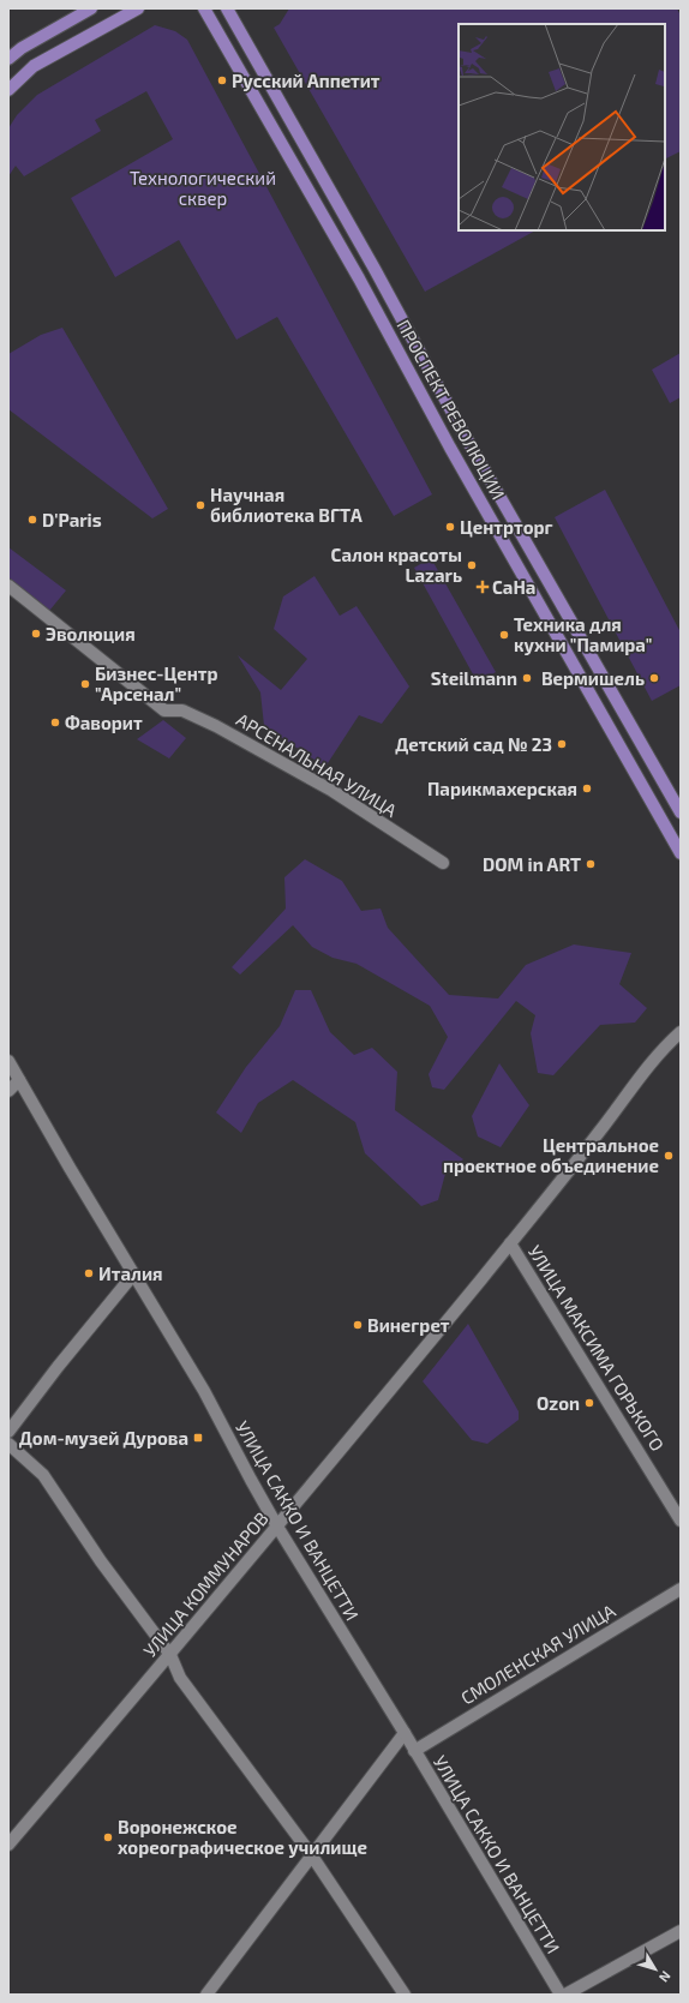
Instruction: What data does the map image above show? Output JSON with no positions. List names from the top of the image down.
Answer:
{
  "streets": {
    "main road": ["ПРОСПЕКТ РЕВОЛЮЦИИ"],
    "street": [
      "АРСЕНАЛЬНАЯ УЛИЦА",
      "УЛИЦА МАКСИМА ГОРЬКОГО",
      "УЛИЦА САККО И ВАНЦЕТТИ",
      "УЛИЦА КОММУНАРОВ",
      "СМОЛЕНСКАЯ УЛИЦА"
    ]
  },
  "crossings": [
    ["УЛИЦА МАКСИМА ГОРЬКОГО", "УЛИЦА КОММУНАРОВ"],
    ["УЛИЦА САККО И ВАНЦЕТТИ", "УЛИЦА КОММУНАРОВ"],
    ["УЛИЦА САККО И ВАНЦЕТТИ", "СМОЛЕНСКАЯ УЛИЦА"]
  ],
  "parks": ["Технологический сквер"],
  "places": {
    "other": [
      "Русский Аппетит",
      "Научная библиотека ВГТА",
      "D'Paris",
      "Центрторг",
      "Салон красоты Lazarь",
      "Эволюция",
      "Техника для кухни \"Памира\"",
      "Steilmann",
      "Вермишель",
      "Бизнес-Центр \"Арсенал\"",
      "Фаворит",
      "Детский сад № 23",
      "Парикмахерская",
      "DOM in ART",
      "Центральное проектное объединение",
      "Италия",
      "Винегрет",
      "Ozon",
      "Воронежское хореографическое училище"
    ],
    "health": ["СаНа"],
    "transit": ["Дом-музей Дурова"]
  },
  "north": "bottom right"
}
